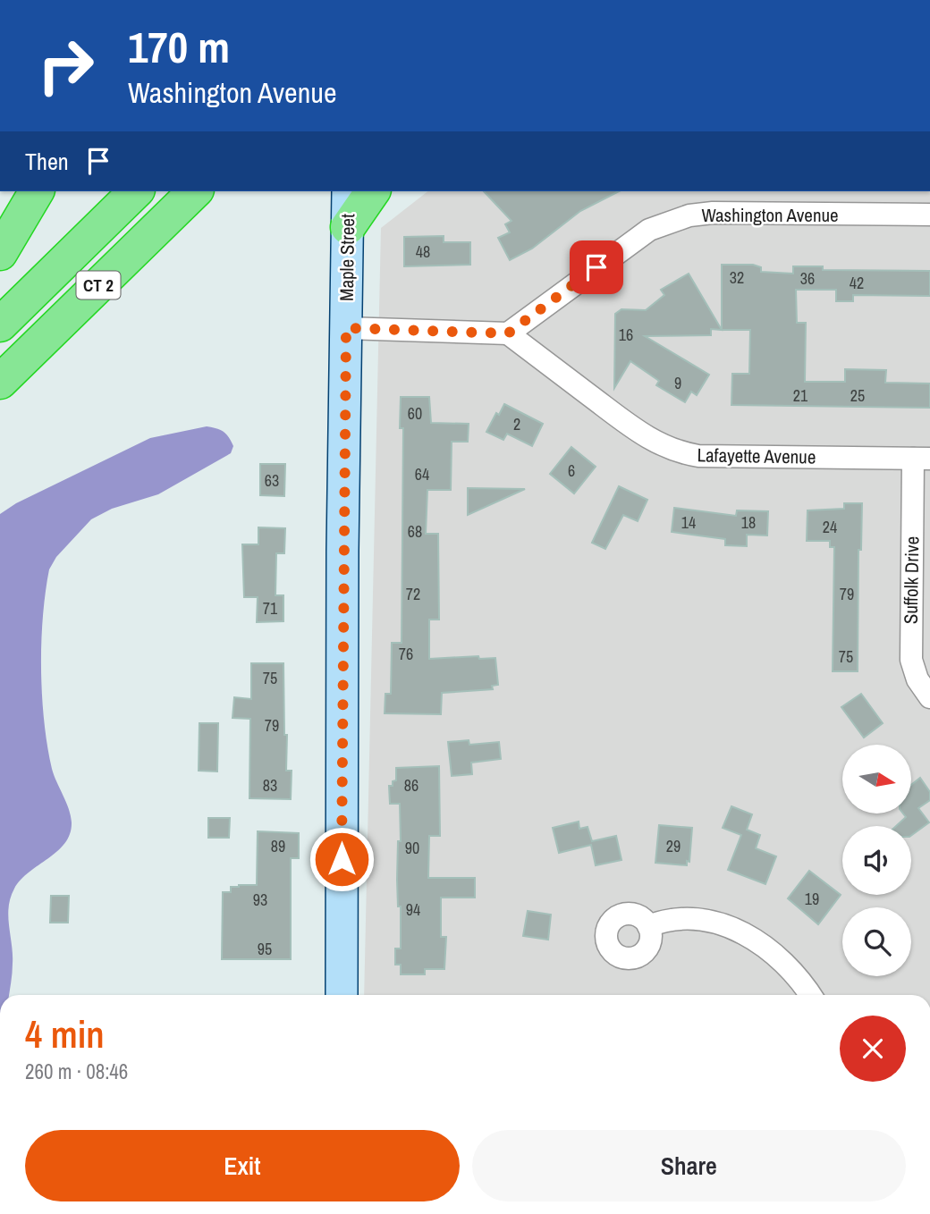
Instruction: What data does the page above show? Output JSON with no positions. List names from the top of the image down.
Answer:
{
  "streets": {
    "highway": ["CT 2"],
    "street": [
      "Washington Avenue",
      "Maple Street",
      "Lafayette Avenue",
      "Suffolk Drive"
    ]
  },
  "crossings": [
    ["Washington Avenue", "Lafayette Avenue"],
    ["Lafayette Avenue", "Suffolk Drive"]
  ],
  "house_numbers": [
    "48",
    "32",
    "36",
    "42",
    "16",
    "9",
    "21",
    "25",
    "60",
    "2",
    "6",
    "64",
    "63",
    "14",
    "18",
    "24",
    "68",
    "72",
    "79",
    "71",
    "76",
    "75",
    "75",
    "79",
    "83",
    "86",
    "89",
    "29",
    "90",
    "19",
    "93",
    "94",
    "95"
  ],
  "north": "right",
  "page": {
    "turn": ["170 m", "Washington Avenue"],
    "then": "Then",
    "heading": ["4 min", "260 m · 08:46"],
    "buttons": ["Exit", "Share"]
  }
}
